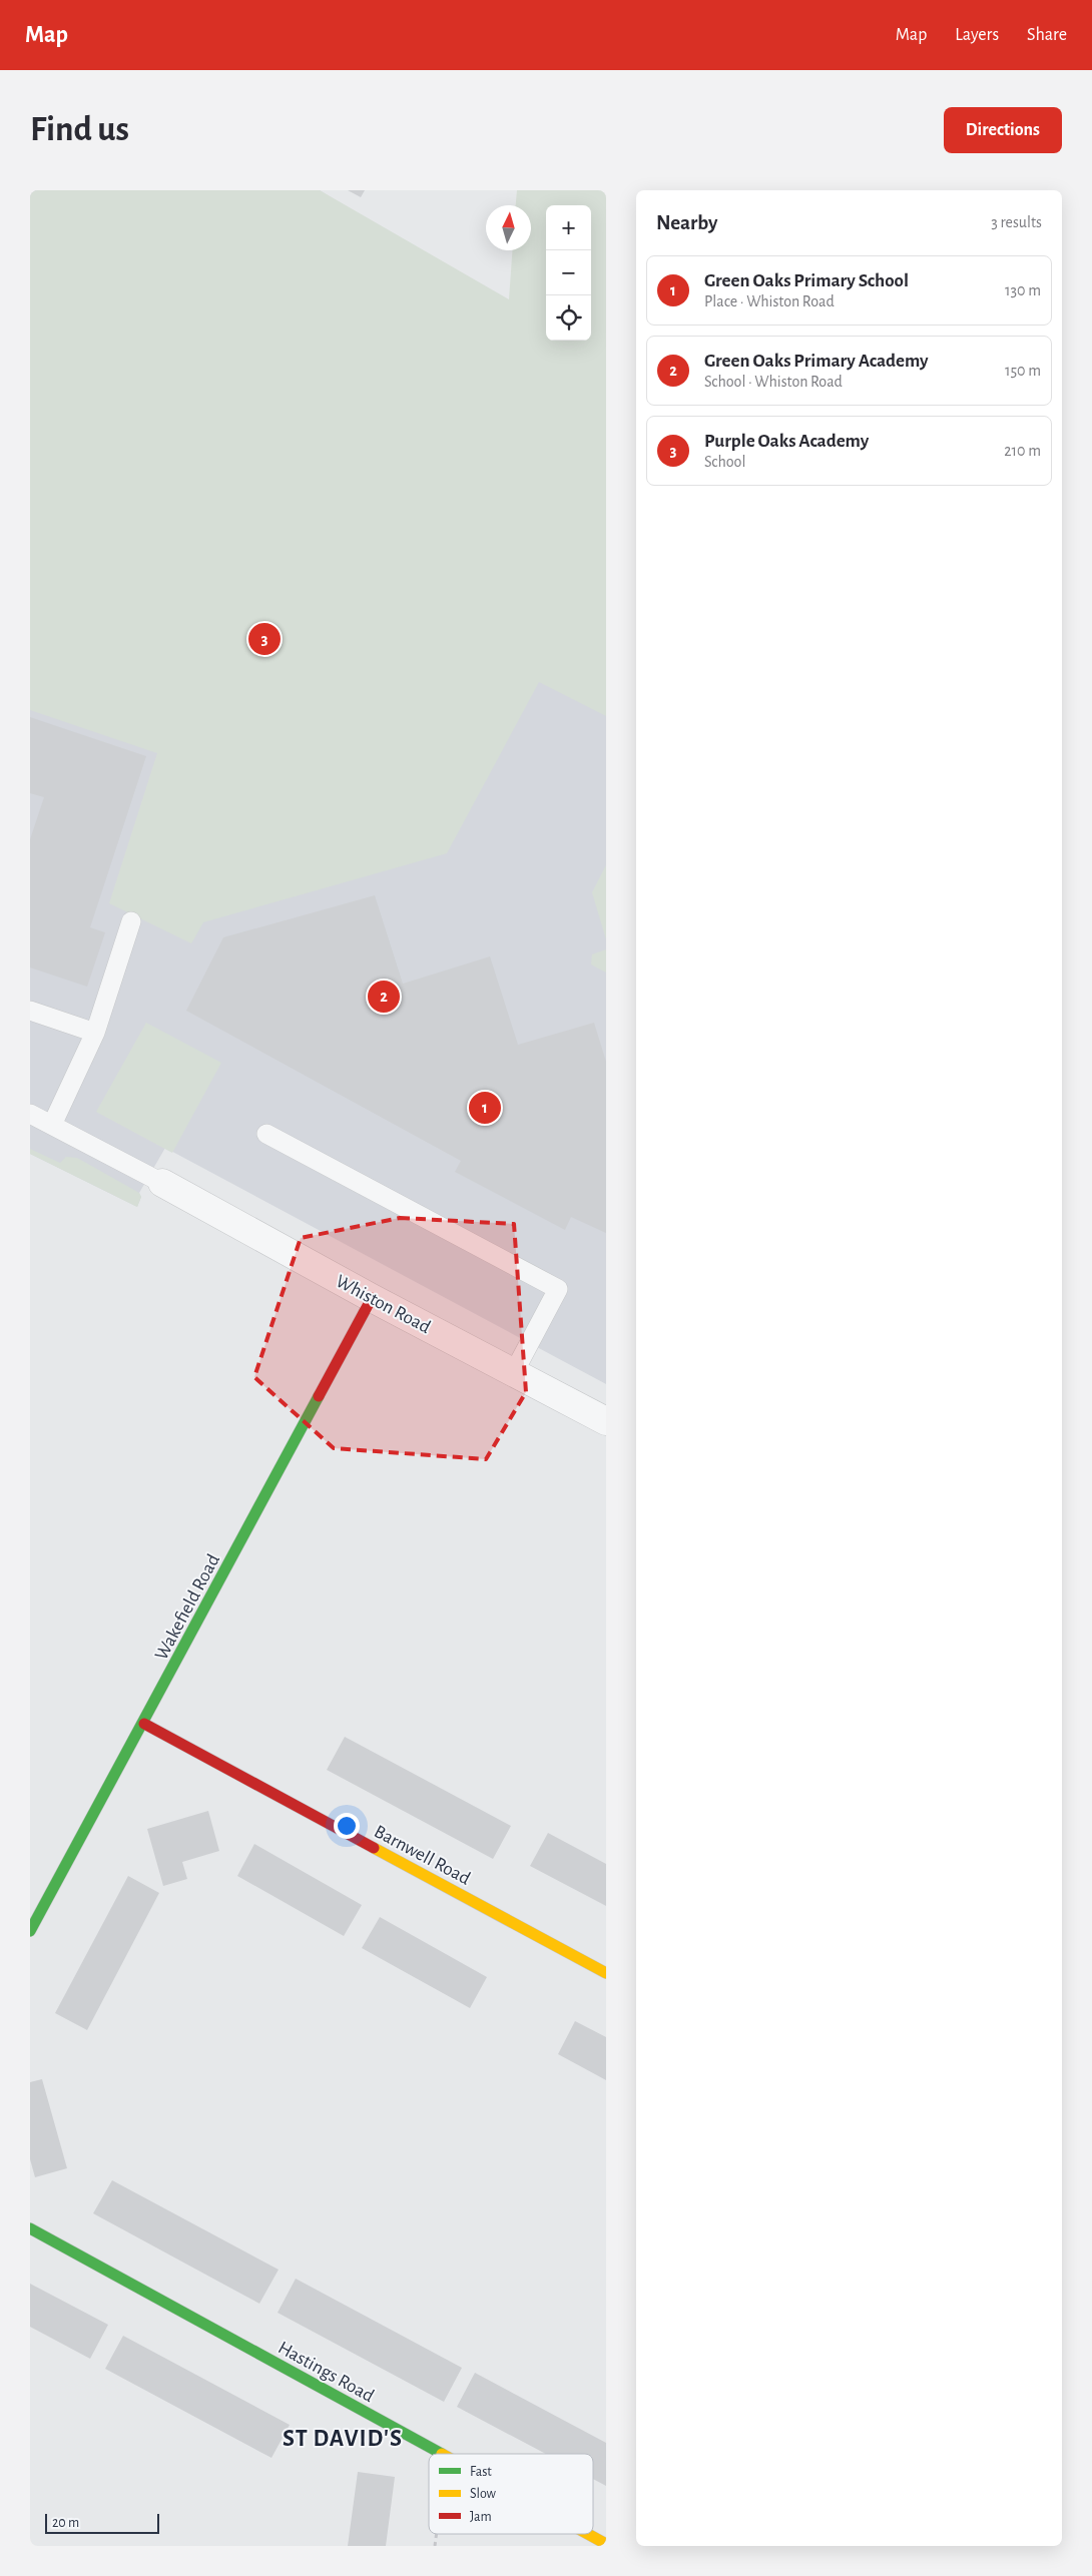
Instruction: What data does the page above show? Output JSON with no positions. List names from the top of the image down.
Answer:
{
  "streets": {
    "street": [
      "Whiston Road",
      "Wakefield Road",
      "Barnwell Road",
      "Hastings Road"
    ]
  },
  "crossings": [
    ["Whiston Road", "Wakefield Road"],
    ["Wakefield Road", "Barnwell Road"]
  ],
  "districts": ["ST DAVID'S"],
  "legend": ["Fast", "Slow", "Jam"],
  "scale_bar": "20 m",
  "north": "top",
  "page": {
    "header": "Map",
    "nav": ["Map", "Layers", "Share"],
    "buttons": "Directions",
    "title": "Find us",
    "heading": ["Nearby", "3 results"],
    "map_buttons": ["+", "−"],
    "list": [
      {
        "mark": "1",
        "name": "Green Oaks Primary School",
        "note": "Place · Whiston Road",
        "value": "130 m"
      },
      {
        "mark": "2",
        "name": "Green Oaks Primary Academy",
        "note": "School · Whiston Road",
        "value": "150 m"
      },
      {
        "mark": "3",
        "name": "Purple Oaks Academy",
        "note": "School",
        "value": "210 m"
      }
    ],
    "pins": ["3", "2", "1"],
    "scale": "20 m"
  }
}
